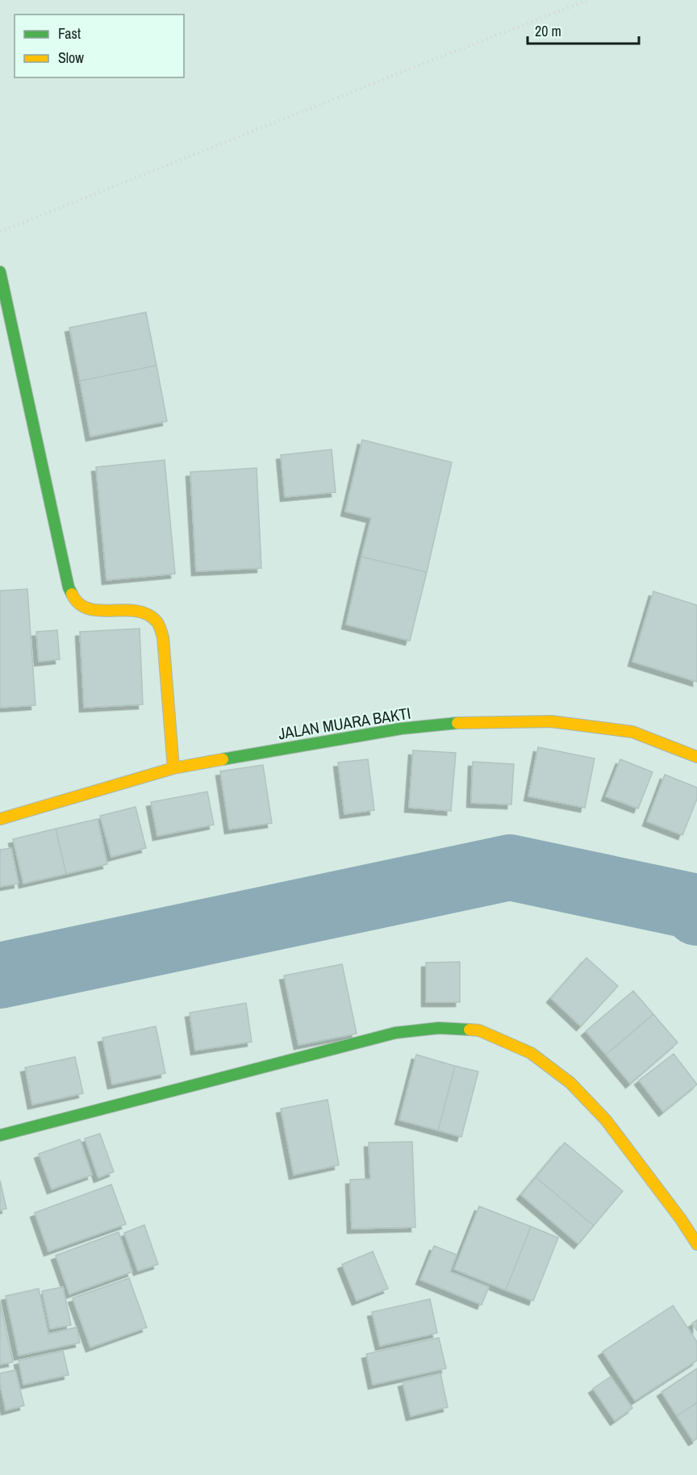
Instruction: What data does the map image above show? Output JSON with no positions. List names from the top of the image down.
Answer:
{
  "streets": {
    "street": ["JALAN MUARA BAKTI"]
  },
  "legend": ["Fast", "Slow"],
  "scale_bar": "20 m"
}
